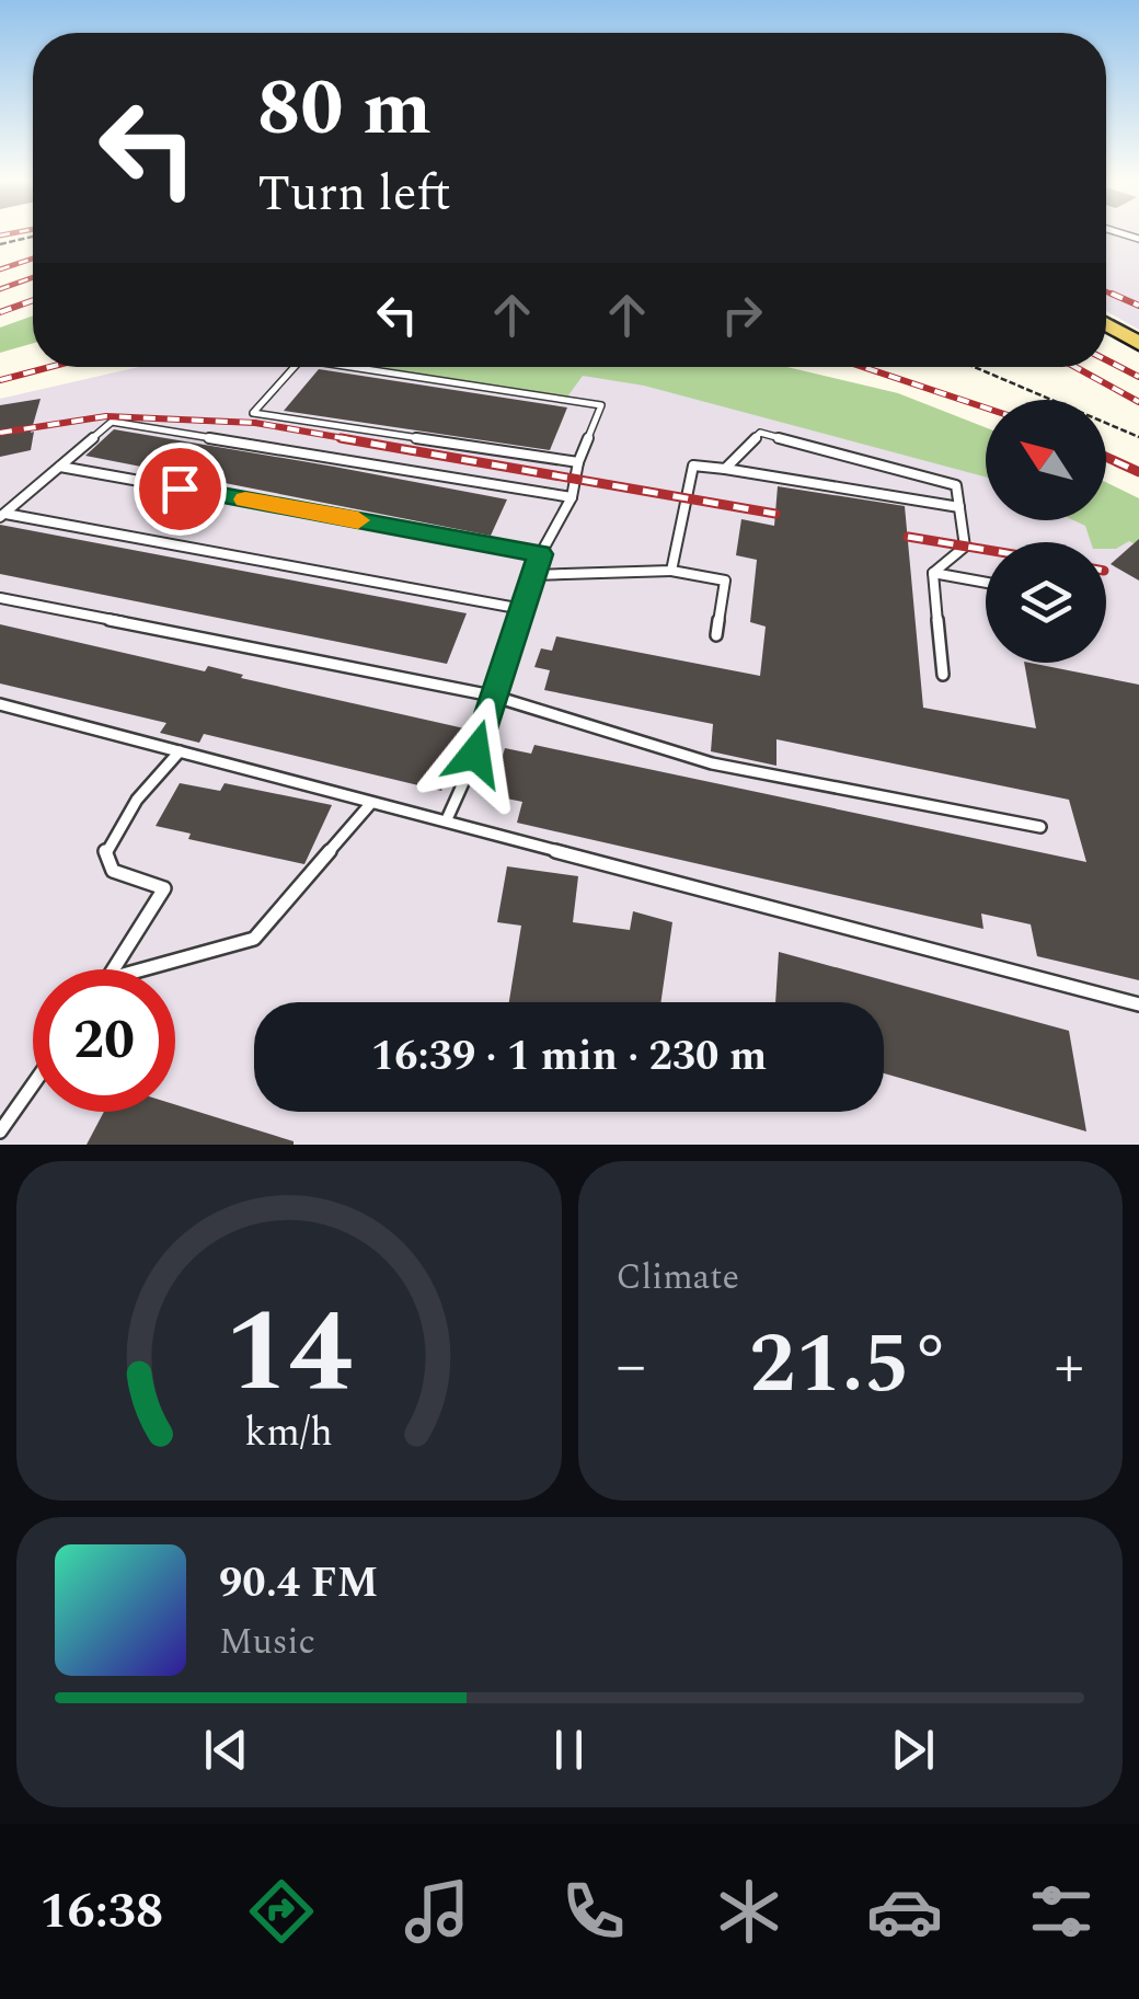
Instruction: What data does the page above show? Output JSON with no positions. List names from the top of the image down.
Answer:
{
  "north": "top left",
  "page": {
    "turn": ["80 m", "Turn left"],
    "limit": "20",
    "trip": "16:39 · 1 min · 230 m",
    "tile": "Climate",
    "heat": ["−", "21.5°", "+"],
    "song": ["90.4 FM", "Music"],
    "tabs": "16:38",
    "gauge": ["14", "km/h"]
  }
}
